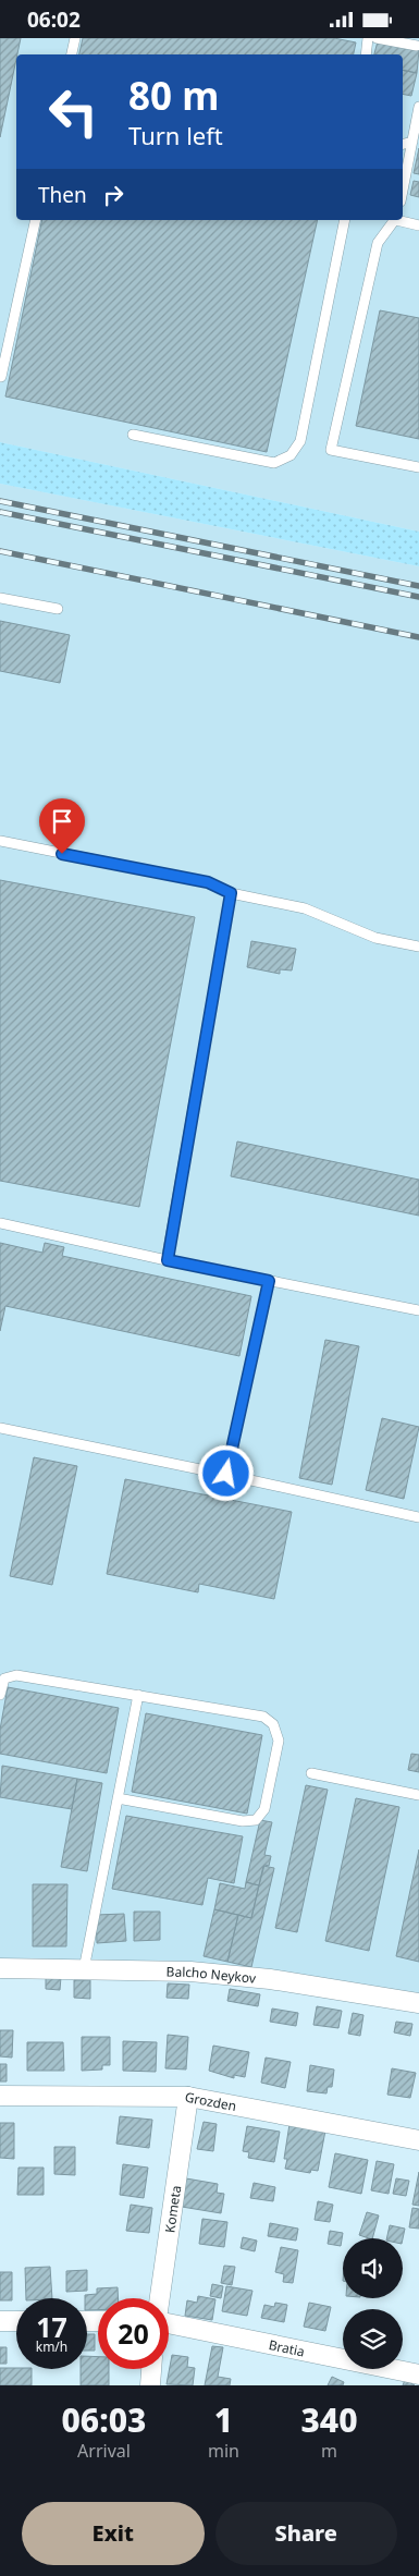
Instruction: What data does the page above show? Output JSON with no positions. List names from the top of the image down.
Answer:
{
  "streets": {
    "street": [
      "Balcho Neykov",
      "Grozden",
      "Kometa",
      "Bratia"
    ]
  },
  "crossings": [
    ["Grozden", "Kometa"]
  ],
  "page": {
    "status": "06:02",
    "turn": ["80 m", "Turn left"],
    "then": "Then",
    "speed": "17 km/h",
    "limit": "20",
    "eta": [
      "06:03",
      "Arrival",
      "1",
      "min",
      "340",
      "m"
    ],
    "buttons": ["Exit", "Share"]
  }
}
